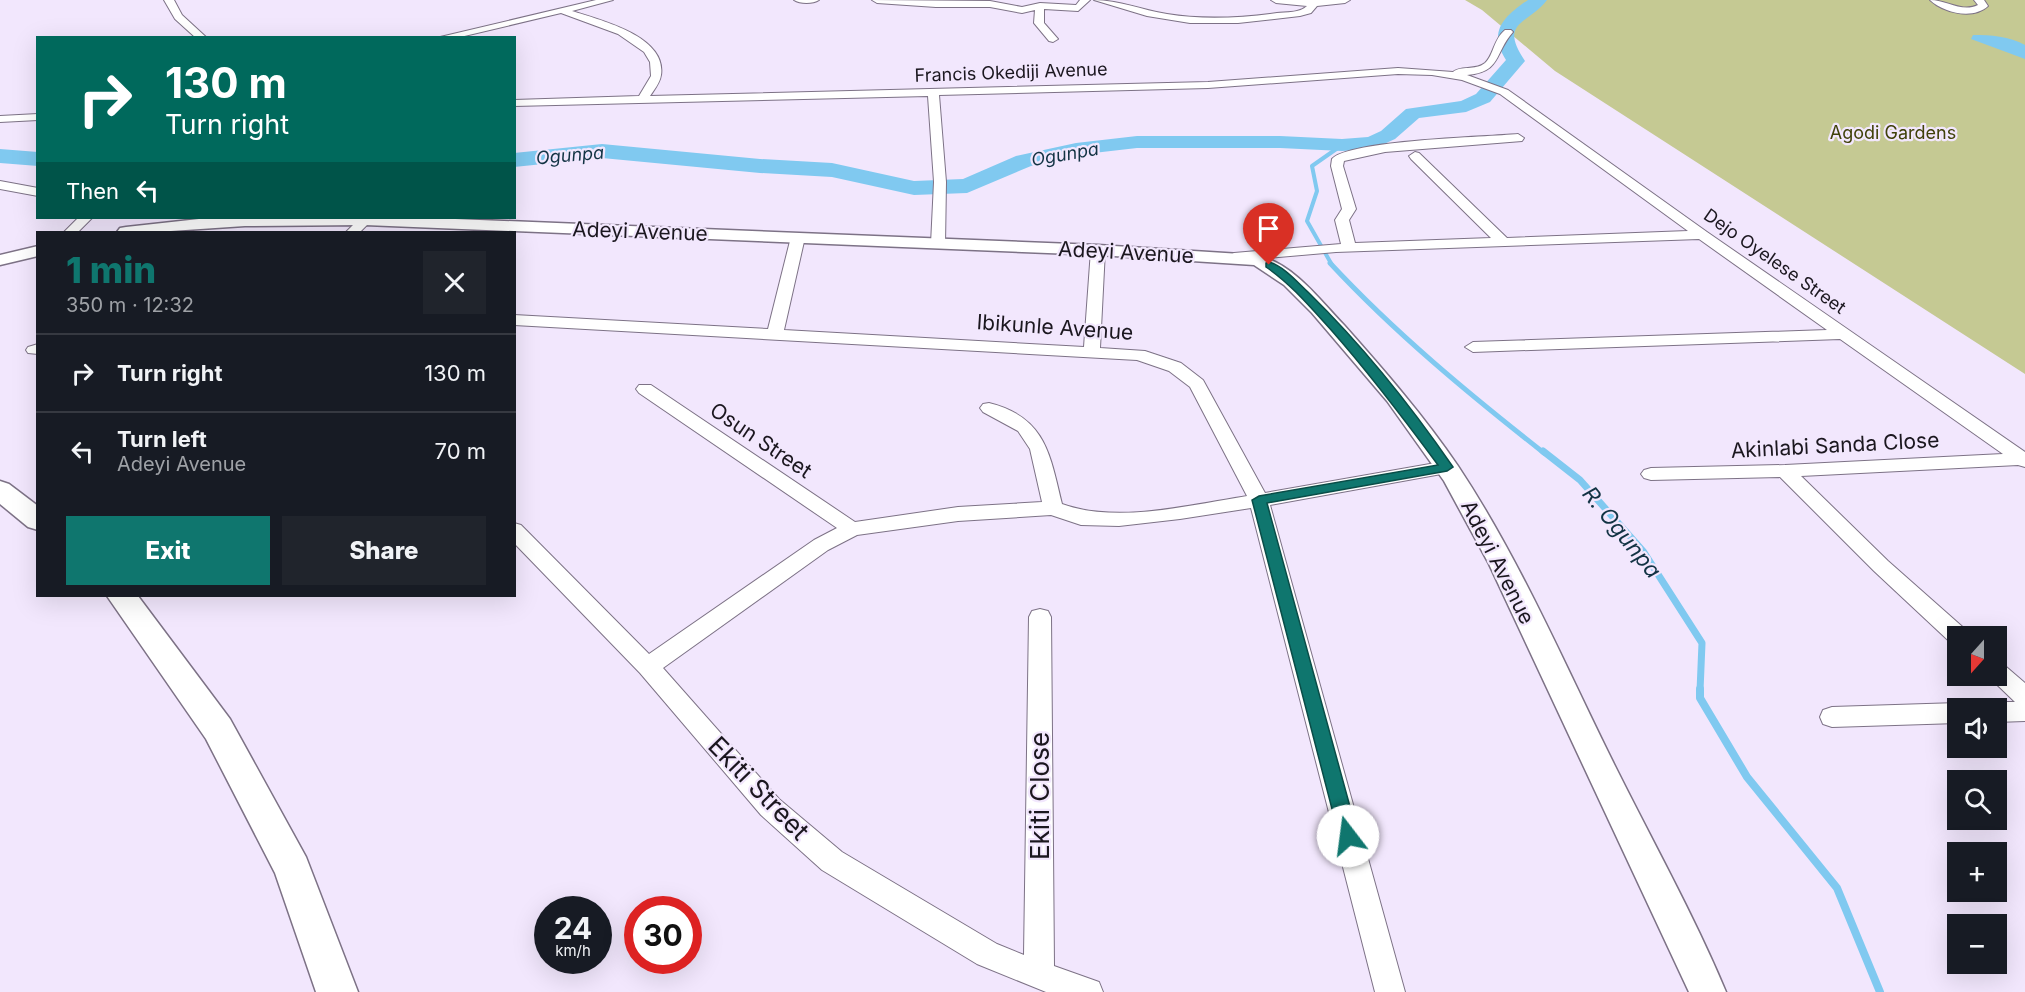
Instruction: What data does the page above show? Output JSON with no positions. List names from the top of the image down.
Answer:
{
  "streets": {
    "street": [
      "Francis Okediji Avenue",
      "Adeyi Avenue",
      "Dejo Oyelese Street",
      "Ibikunle Avenue",
      "Osun Street",
      "Akinlabi Sanda Close",
      "Ekiti Street",
      "Ekiti Close"
    ]
  },
  "crossings": [
    ["Francis Okediji Avenue", "Dejo Oyelese Street"],
    ["Dejo Oyelese Street", "Akinlabi Sanda Close"],
    ["Ekiti Street", "Ekiti Close"]
  ],
  "water": ["Ogunpa", "R. Ogunpa"],
  "parks": ["Agodi Gardens"],
  "north": "bottom",
  "page": {
    "turn": ["130 m", "Turn right"],
    "then": "Then",
    "heading": ["1 min", "350 m · 12:32"],
    "list": [
      {
        "name": "Turn right",
        "value": "130 m"
      },
      {
        "name": "Turn left",
        "note": "Adeyi Avenue",
        "value": "70 m"
      }
    ],
    "buttons": ["Exit", "Share"],
    "map_buttons": ["+", "−"],
    "speed": "24 km/h",
    "limit": "30"
  }
}
